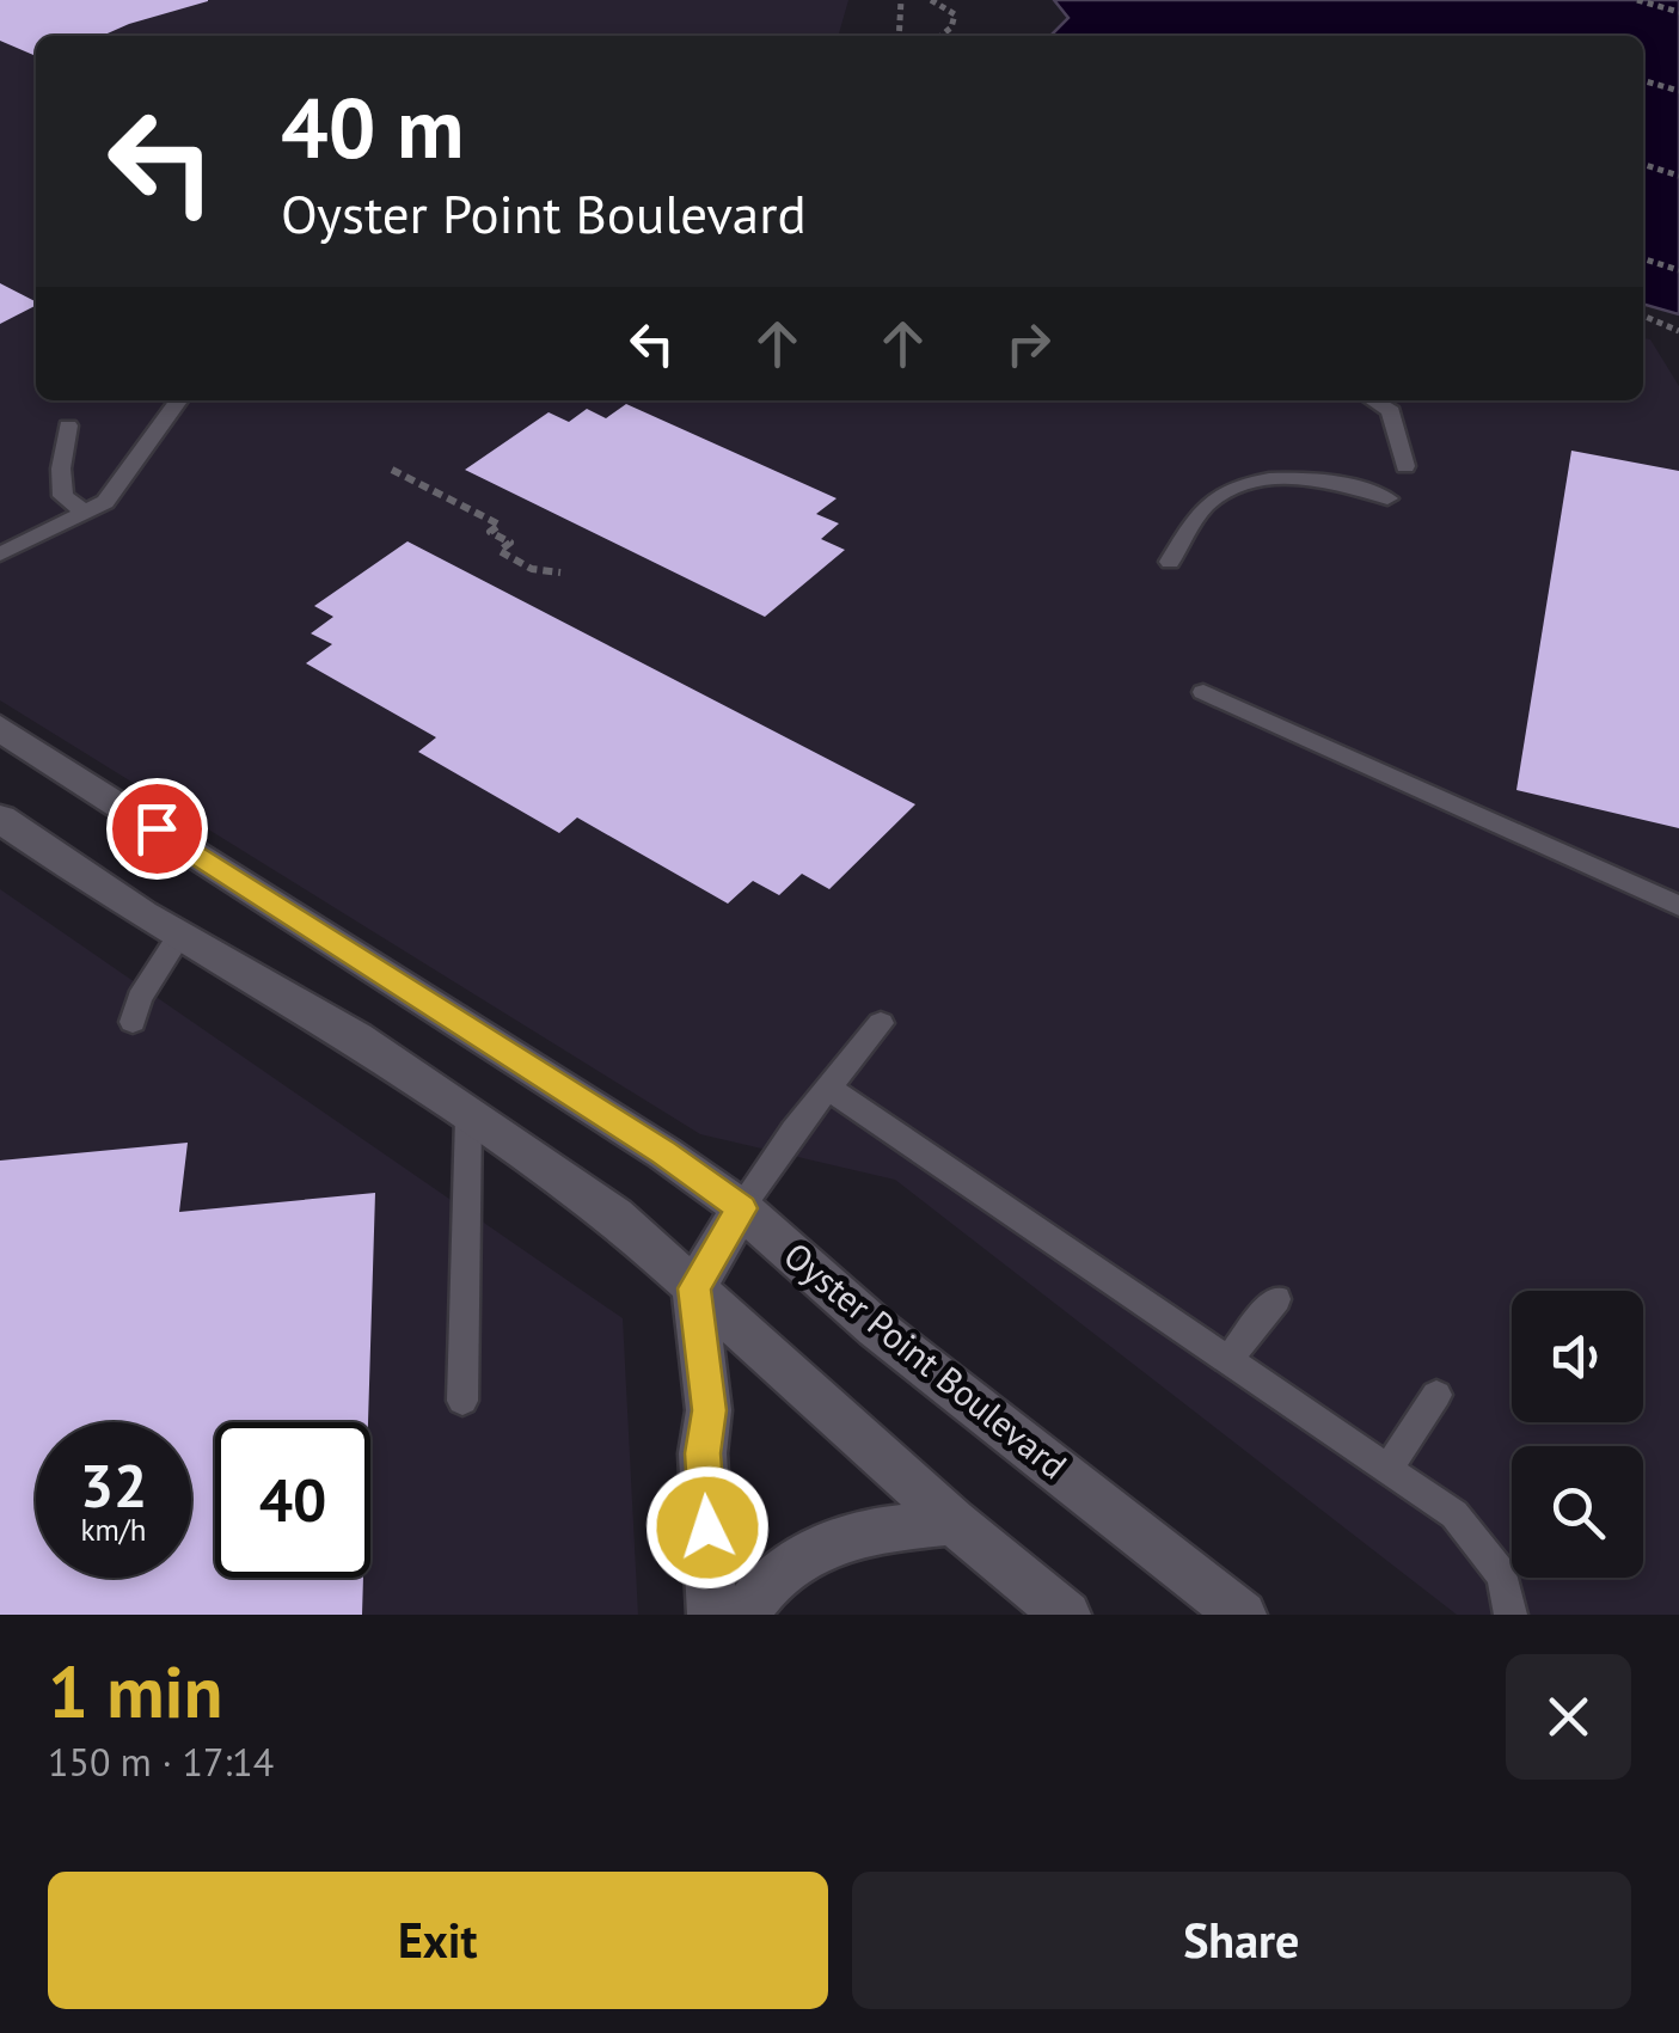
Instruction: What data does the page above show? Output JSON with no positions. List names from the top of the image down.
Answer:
{
  "streets": {
    "street": ["Oyster Point Boulevard"]
  },
  "page": {
    "turn": ["40 m", "Oyster Point Boulevard"],
    "speed": "32 km/h",
    "limit": "40",
    "heading": ["1 min", "150 m · 17:14"],
    "buttons": ["Exit", "Share"]
  }
}
